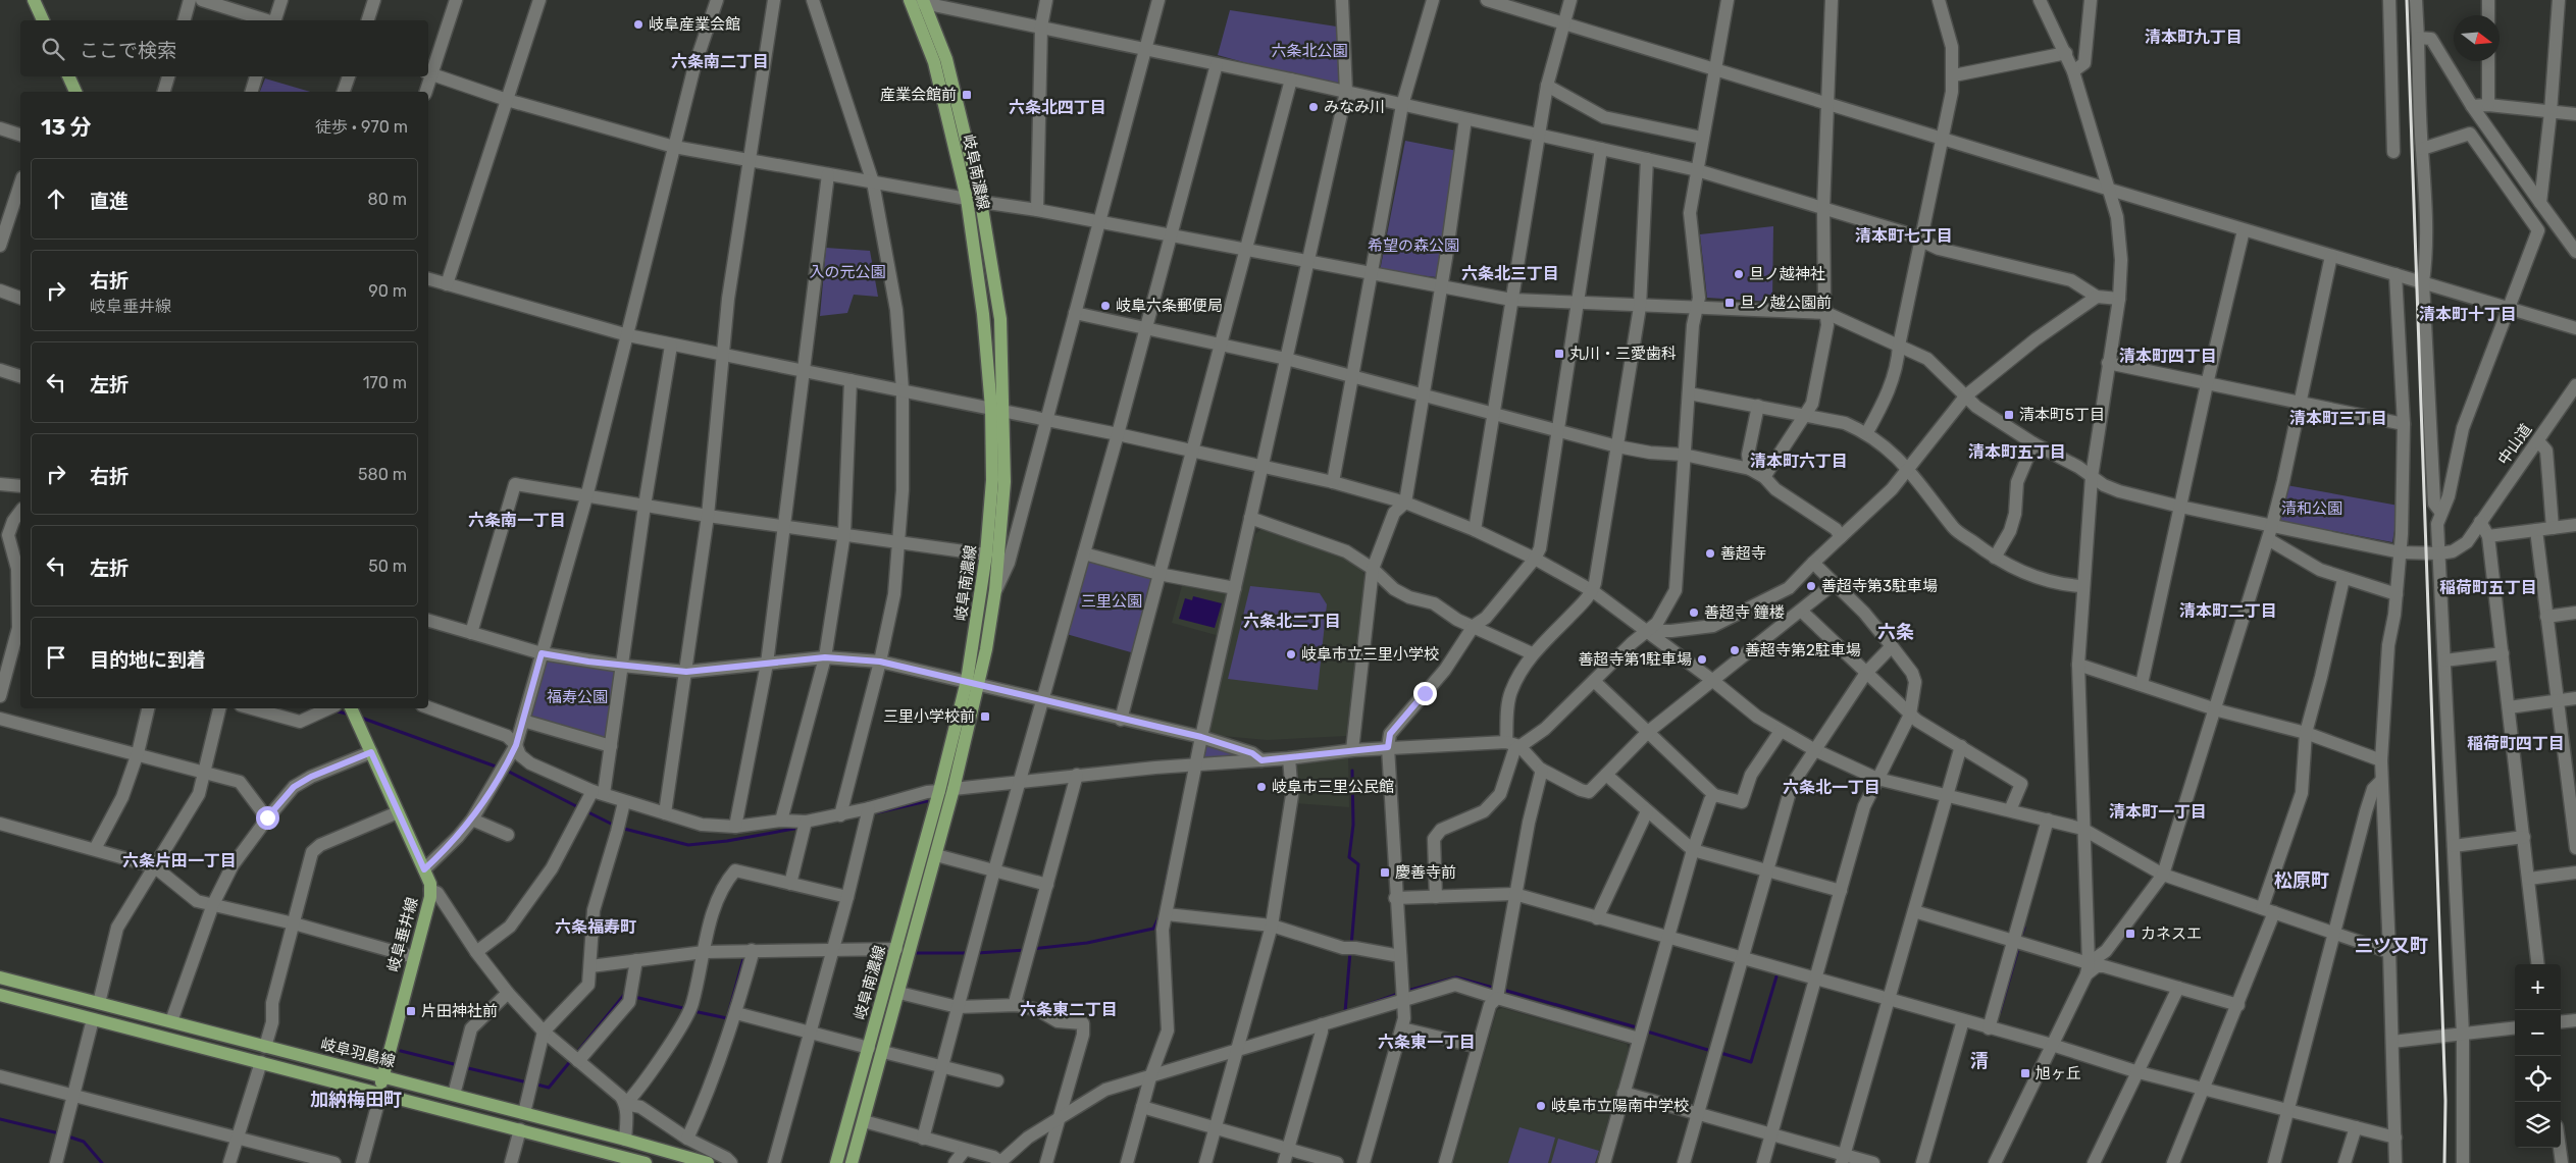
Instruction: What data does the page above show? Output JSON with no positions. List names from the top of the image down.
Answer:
{
  "streets": {
    "main road": ["岐阜南濃線", "岐阜垂井線", "岐阜羽島線"],
    "street": ["中山道"]
  },
  "crossings": [
    ["岐阜垂井線", "岐阜羽島線"]
  ],
  "districts": [
    "清本町九丁目",
    "六条南二丁目",
    "六条北四丁目",
    "清本町七丁目",
    "六条北三丁目",
    "清本町十丁目",
    "清本町四丁目",
    "清本町三丁目",
    "清本町五丁目",
    "清本町六丁目",
    "六条南一丁目",
    "稲荷町五丁目",
    "清本町二丁目",
    "六条北二丁目",
    "六条",
    "稲荷町四丁目",
    "六条北一丁目",
    "清本町一丁目",
    "六条片田一丁目",
    "松原町",
    "六条福寿町",
    "三ツ又町",
    "六条東二丁目",
    "六条東一丁目",
    "清",
    "加納梅田町"
  ],
  "parks": [
    "六条北公園",
    "希望の森公園",
    "入の元公園",
    "清和公園",
    "三里公園",
    "福寿公園"
  ],
  "places": {
    "other": [
      "岐阜産業会館",
      "みなみ川",
      "旦ノ越神社",
      "岐阜六条郵便局",
      "善超寺",
      "善超寺第3駐車場",
      "善超寺 鐘楼",
      "善超寺第2駐車場",
      "岐阜市立三里小学校",
      "善超寺第1駐車場",
      "岐阜市三里公民館",
      "岐阜市立陽南中学校"
    ],
    "transit": [
      "産業会館前",
      "旦ノ越公園前",
      "丸川・三愛歯科",
      "清本町5丁目",
      "三里小学校前",
      "慶善寺前",
      "カネスエ",
      "片田神社前",
      "旭ヶ丘"
    ]
  },
  "north": "right",
  "page": {
    "search": "ここで検索",
    "heading": ["13 分", "徒歩 · 970 m"],
    "list": [
      ["直進", "80 m"],
      ["右折", "岐阜垂井線", "90 m"],
      ["左折", "170 m"],
      ["右折", "580 m"],
      ["左折", "50 m"],
      "目的地に到着"
    ],
    "map_buttons": ["+", "−"]
  }
}
